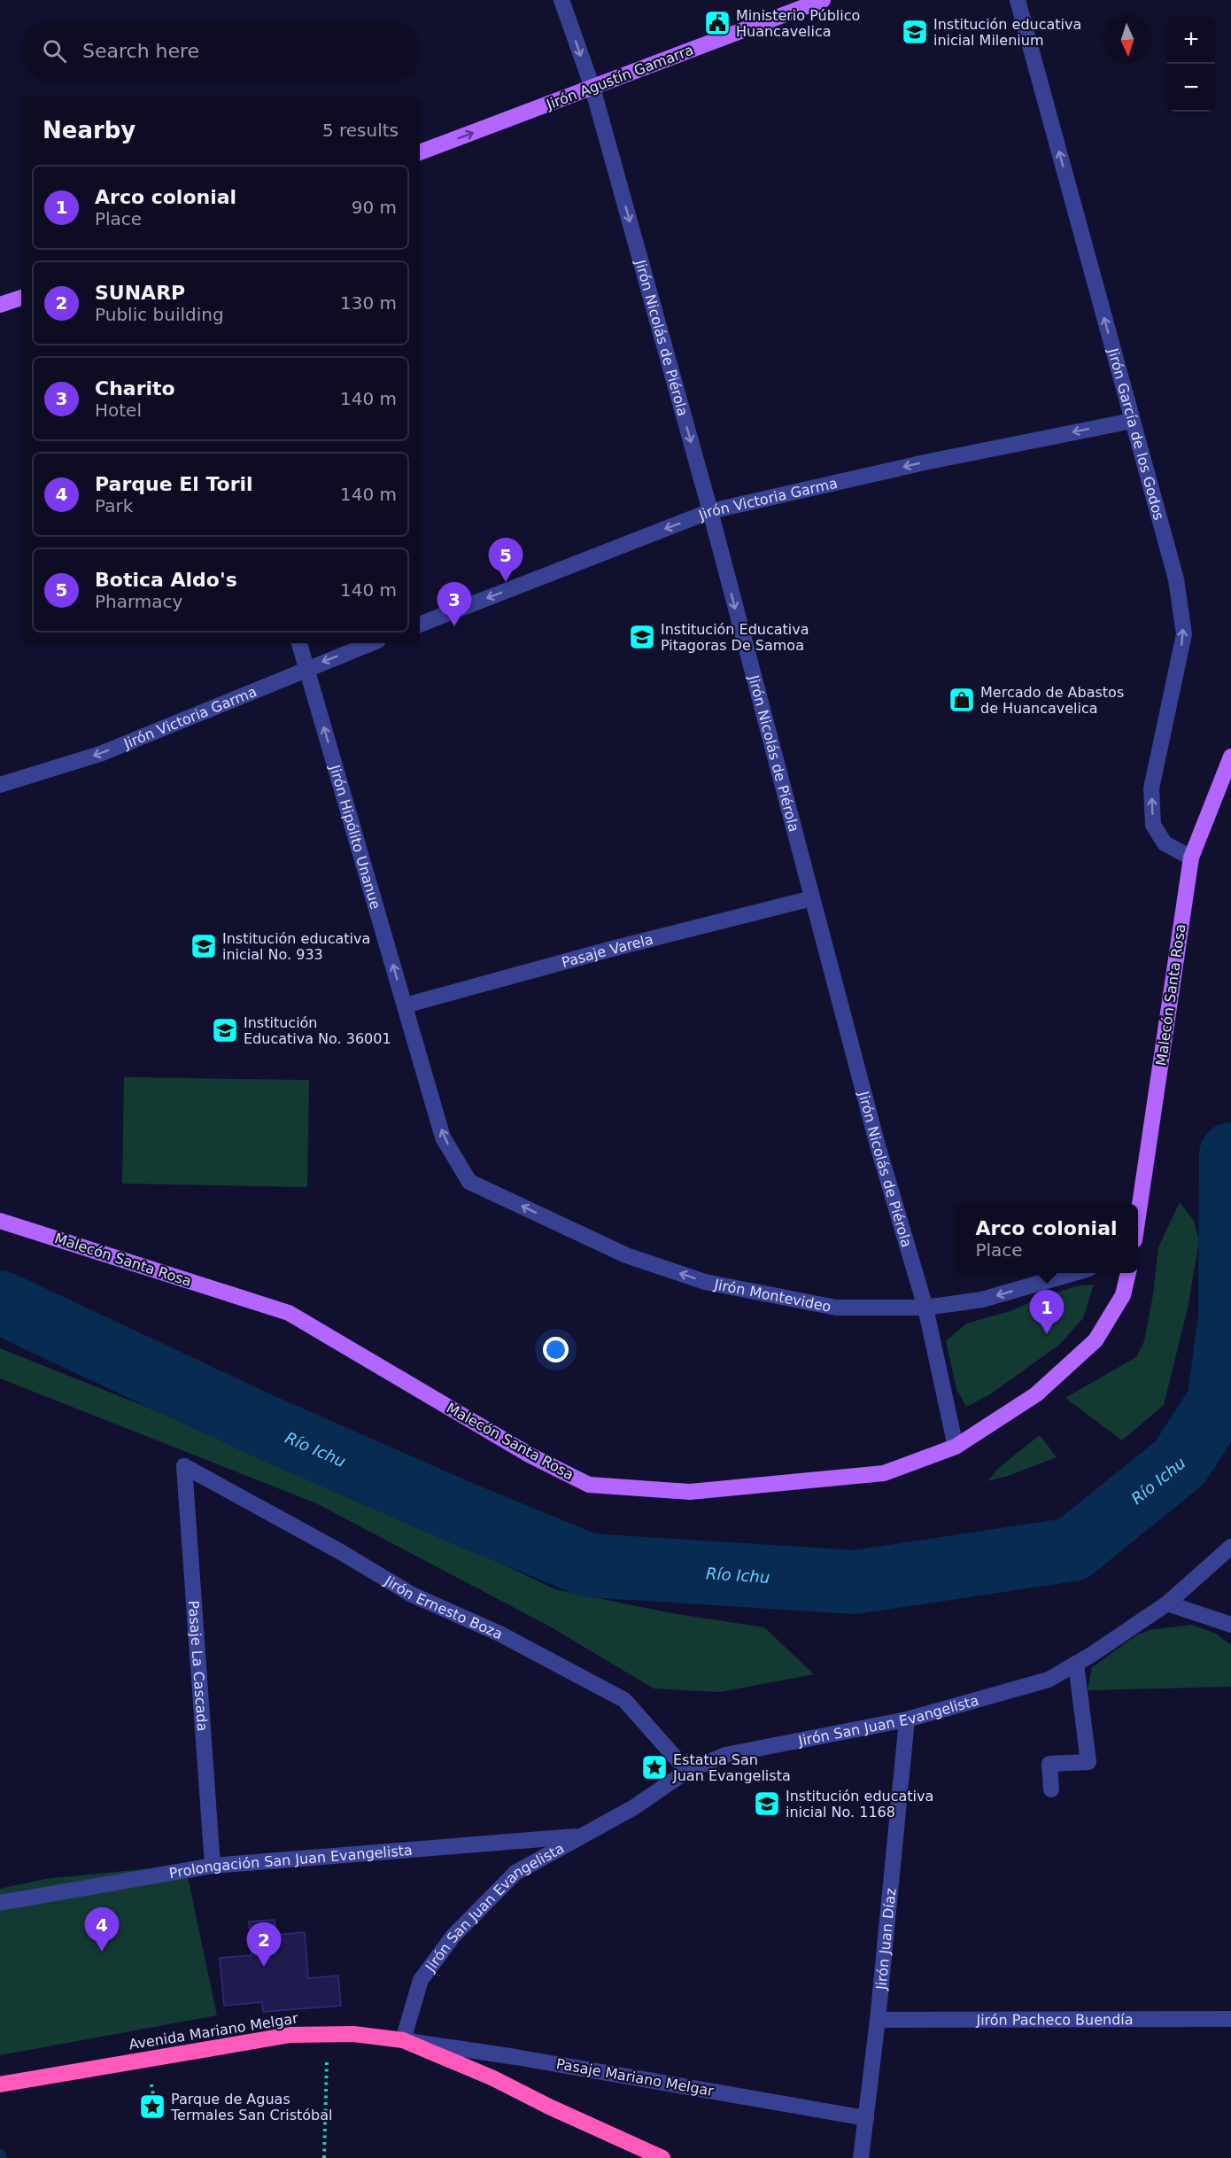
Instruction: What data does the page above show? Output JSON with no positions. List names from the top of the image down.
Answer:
{
  "streets": {
    "highway": ["Avenida Mariano Melgar"],
    "main road": ["Jirón Agustín Gamarra", "Malecón Santa Rosa"],
    "street": [
      "Jirón Nicolás de Piérola",
      "Jirón García de los Godos",
      "Jirón Victoria Garma",
      "Jirón Hipólito Unanue",
      "Pasaje Varela",
      "Jirón Montevideo",
      "Jirón Ernesto Boza",
      "Pasaje La Cascada",
      "Jirón San Juan Evangelista",
      "Prolongación San Juan Evangelista",
      "Jirón Juan Díaz",
      "Jirón Pacheco Buendía",
      "Pasaje Mariano Melgar"
    ]
  },
  "crossings": [
    ["Jirón Agustín Gamarra", "Jirón Nicolás de Piérola"],
    ["Jirón Nicolás de Piérola", "Jirón Victoria Garma"],
    ["Jirón Nicolás de Piérola", "Pasaje Varela"],
    ["Jirón Nicolás de Piérola", "Malecón Santa Rosa"],
    ["Jirón Nicolás de Piérola", "Jirón Montevideo"],
    ["Jirón García de los Godos", "Jirón Victoria Garma"],
    ["Jirón García de los Godos", "Malecón Santa Rosa"],
    ["Jirón Victoria Garma", "Jirón Hipólito Unanue"],
    ["Jirón Hipólito Unanue", "Pasaje Varela"],
    ["Jirón Hipólito Unanue", "Jirón Montevideo"],
    ["Jirón Ernesto Boza", "Pasaje La Cascada"],
    ["Jirón Ernesto Boza", "Jirón San Juan Evangelista"],
    ["Pasaje La Cascada", "Prolongación San Juan Evangelista"],
    ["Jirón San Juan Evangelista", "Prolongación San Juan Evangelista"],
    ["Jirón San Juan Evangelista", "Jirón Juan Díaz"],
    ["Jirón San Juan Evangelista", "Avenida Mariano Melgar"],
    ["Jirón San Juan Evangelista", "Pasaje Mariano Melgar"],
    ["Jirón Juan Díaz", "Jirón Pacheco Buendía"],
    ["Jirón Juan Díaz", "Pasaje Mariano Melgar"],
    ["Avenida Mariano Melgar", "Pasaje Mariano Melgar"]
  ],
  "one_way": [
    "Jirón Agustín Gamarra",
    "Jirón Nicolás de Piérola",
    "Jirón García de los Godos",
    "Jirón Victoria Garma",
    "Jirón Hipólito Unanue",
    "Jirón Montevideo"
  ],
  "water": ["Río Ichu"],
  "places": {
    "public building": ["Ministerio Público Huancavelica"],
    "school or university": [
      "Institución educativa inicial Milenium",
      "Institución Educativa Pitagoras De Samoa",
      "Institución educativa inicial No. 933",
      "Institución Educativa No. 36001",
      "Institución educativa inicial No. 1168"
    ],
    "shop": ["Mercado de Abastos de Huancavelica"],
    "place": ["Estatua San Juan Evangelista", "Parque de Aguas Termales San Cristóbal"]
  },
  "north": "bottom",
  "page": {
    "map_buttons": ["+", "−"],
    "search": "Search here",
    "heading": ["Nearby", "5 results"],
    "list": [
      {
        "mark": "1",
        "name": "Arco colonial",
        "note": "Place",
        "value": "90 m"
      },
      {
        "mark": "2",
        "name": "SUNARP",
        "note": "Public building",
        "value": "130 m"
      },
      {
        "mark": "3",
        "name": "Charito",
        "note": "Hotel",
        "value": "140 m"
      },
      {
        "mark": "4",
        "name": "Parque El Toril",
        "note": "Park",
        "value": "140 m"
      },
      {
        "mark": "5",
        "name": "Botica Aldo's",
        "note": "Pharmacy",
        "value": "140 m"
      }
    ],
    "pins": [
      "5",
      "3",
      "1",
      "4",
      "2"
    ],
    "popup": ["Arco colonial", "Place"]
  }
}
